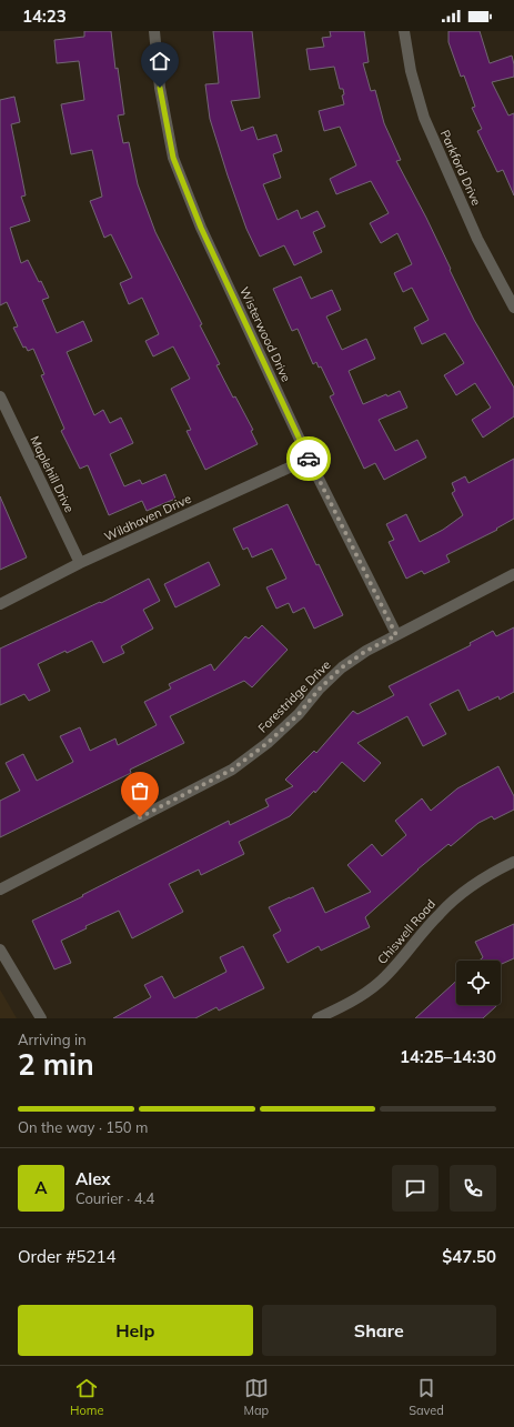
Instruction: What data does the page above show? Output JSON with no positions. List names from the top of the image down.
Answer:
{
  "streets": {
    "street": [
      "Parkford Drive",
      "Wisterwood Drive",
      "Maplehill Drive",
      "Wildhaven Drive",
      "Forestridge Drive",
      "Chiswell Road"
    ]
  },
  "crossings": [
    ["Wisterwood Drive", "Wildhaven Drive"],
    ["Wisterwood Drive", "Forestridge Drive"],
    ["Maplehill Drive", "Wildhaven Drive"]
  ],
  "page": {
    "status": "14:23",
    "heading": ["2 min", "Arriving in", "14:25–14:30"],
    "panel": [
      "Alex",
      "Courier · 4.4",
      "Order #5214",
      "$47.50"
    ],
    "bar": "On the way · 150 m",
    "round": "A",
    "buttons": ["Help", "Share"],
    "tabs": ["Home", "Map", "Saved"]
  }
}
